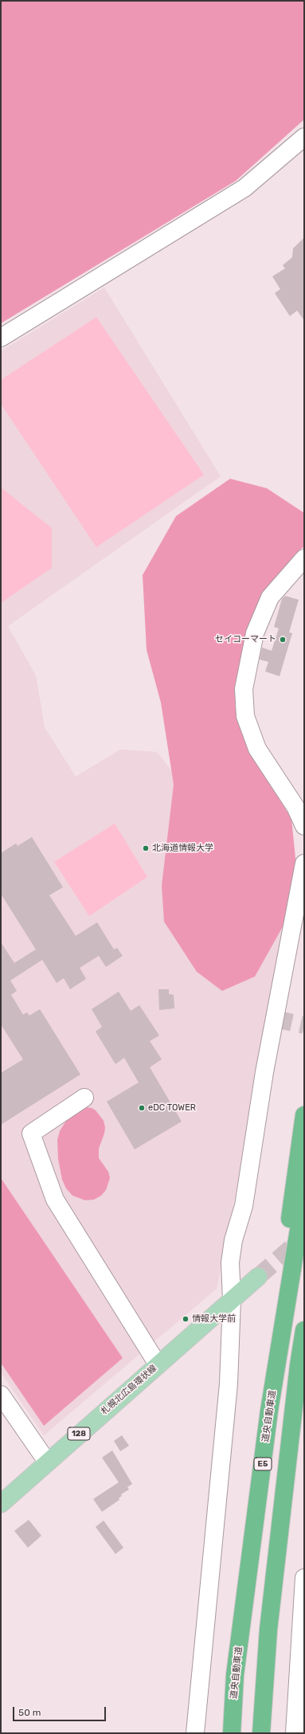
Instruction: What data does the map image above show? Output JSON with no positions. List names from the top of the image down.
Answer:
{
  "streets": {
    "highway": ["道央自動車道", "E5"],
    "main road": ["札幌北広島環状線", "128"]
  },
  "places": [
    "セイコーマート",
    "北海道情報大学",
    "eDC TOWER",
    "情報大学前"
  ],
  "scale_bar": "50 m"
}
